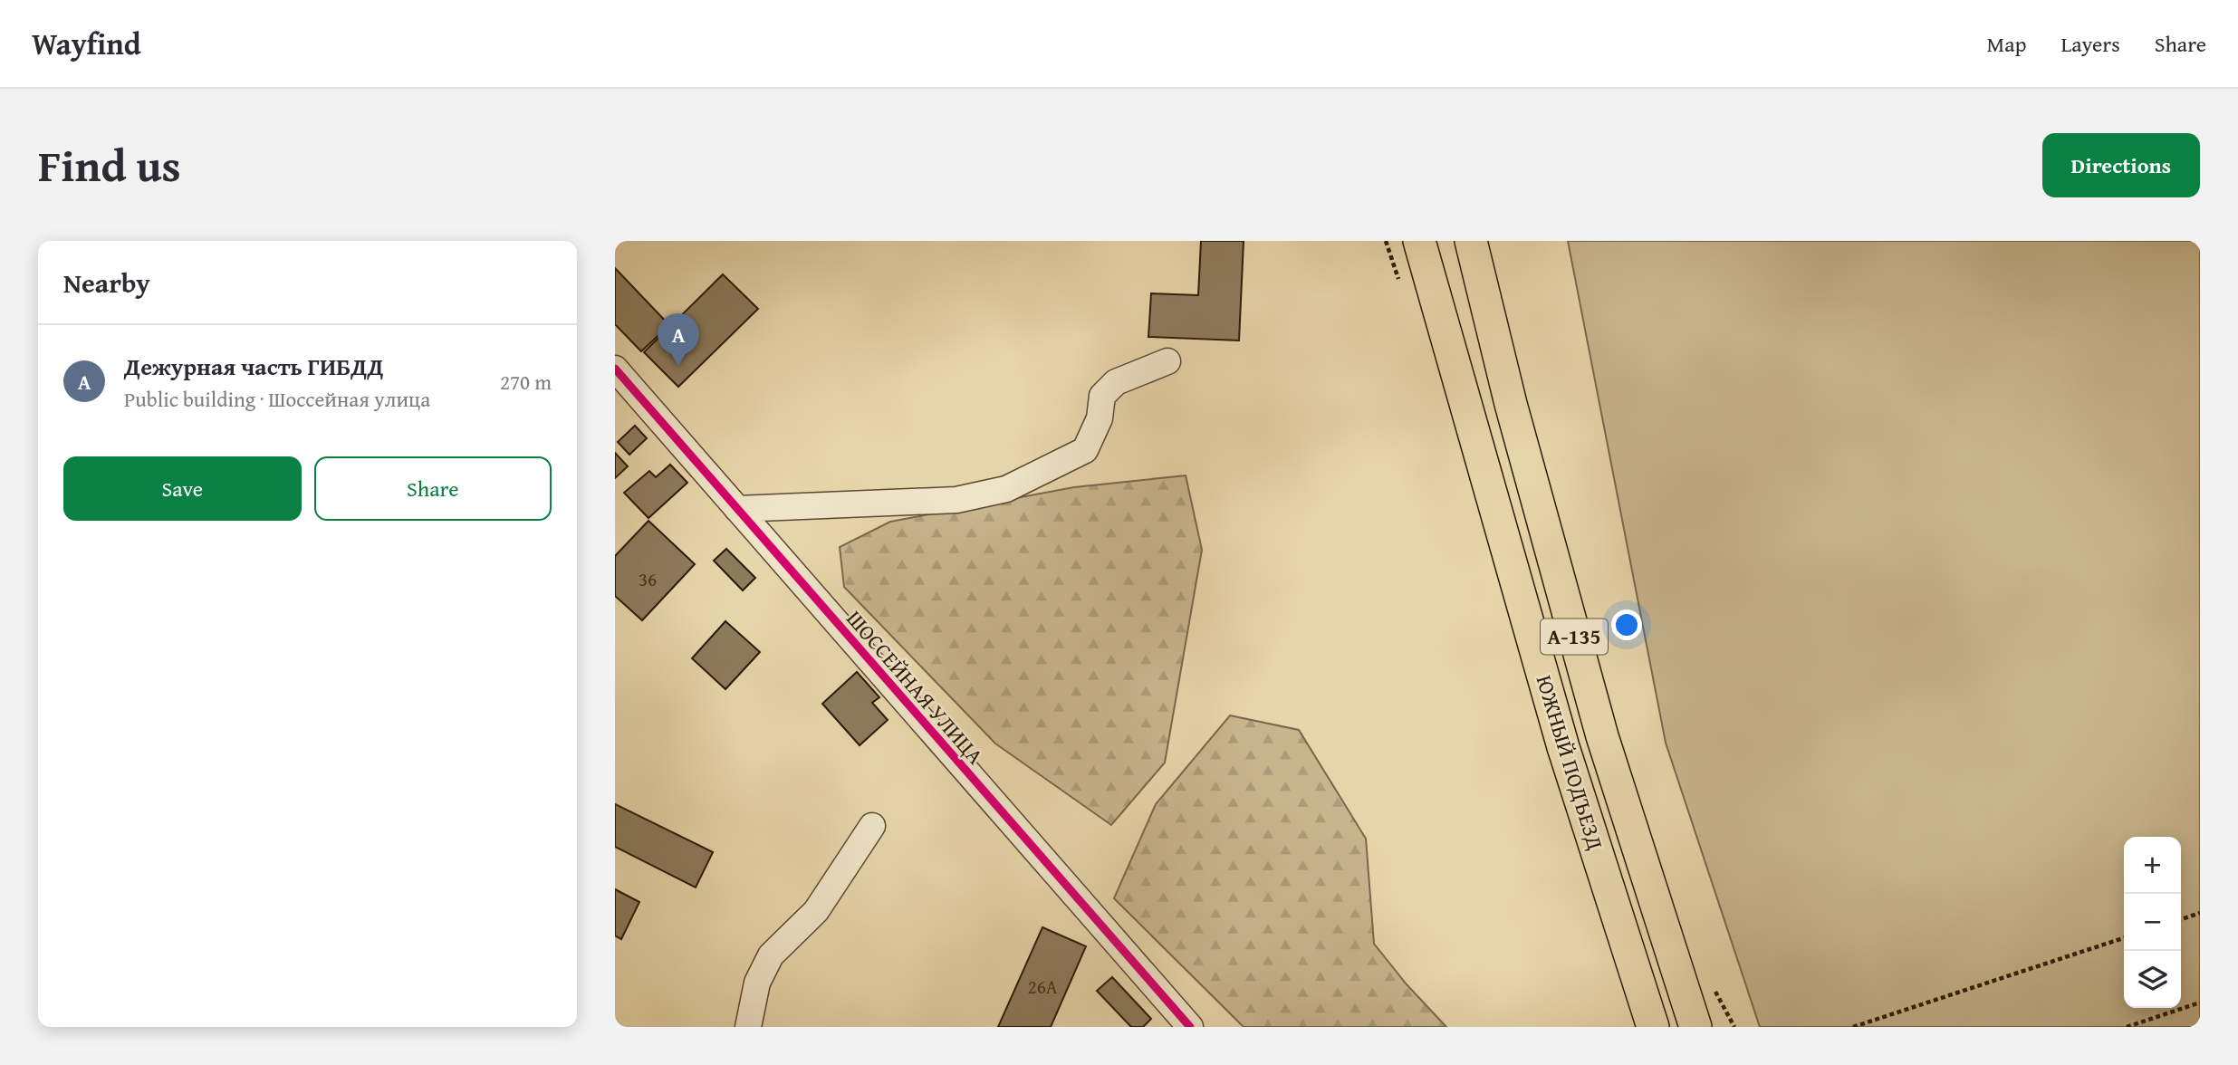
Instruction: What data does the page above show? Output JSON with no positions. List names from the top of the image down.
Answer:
{
  "streets": {
    "main road": ["А-135", "ЮЖНЫЙ ПОДЪЕЗД"],
    "street": ["ШОССЕЙНАЯ УЛИЦА"]
  },
  "house_numbers": ["36", "26А"],
  "page": {
    "header": "Wayfind",
    "nav": ["Map", "Layers", "Share"],
    "title": "Find us",
    "buttons": [
      "Directions",
      ["Save", "Share"]
    ],
    "heading": "Nearby",
    "pins": "A",
    "list": [
      {
        "mark": "A",
        "name": "Дежурная часть ГИБДД",
        "note": "Public building · Шоссейная улица",
        "value": "270 m"
      }
    ],
    "map_buttons": ["+", "−"]
  }
}
